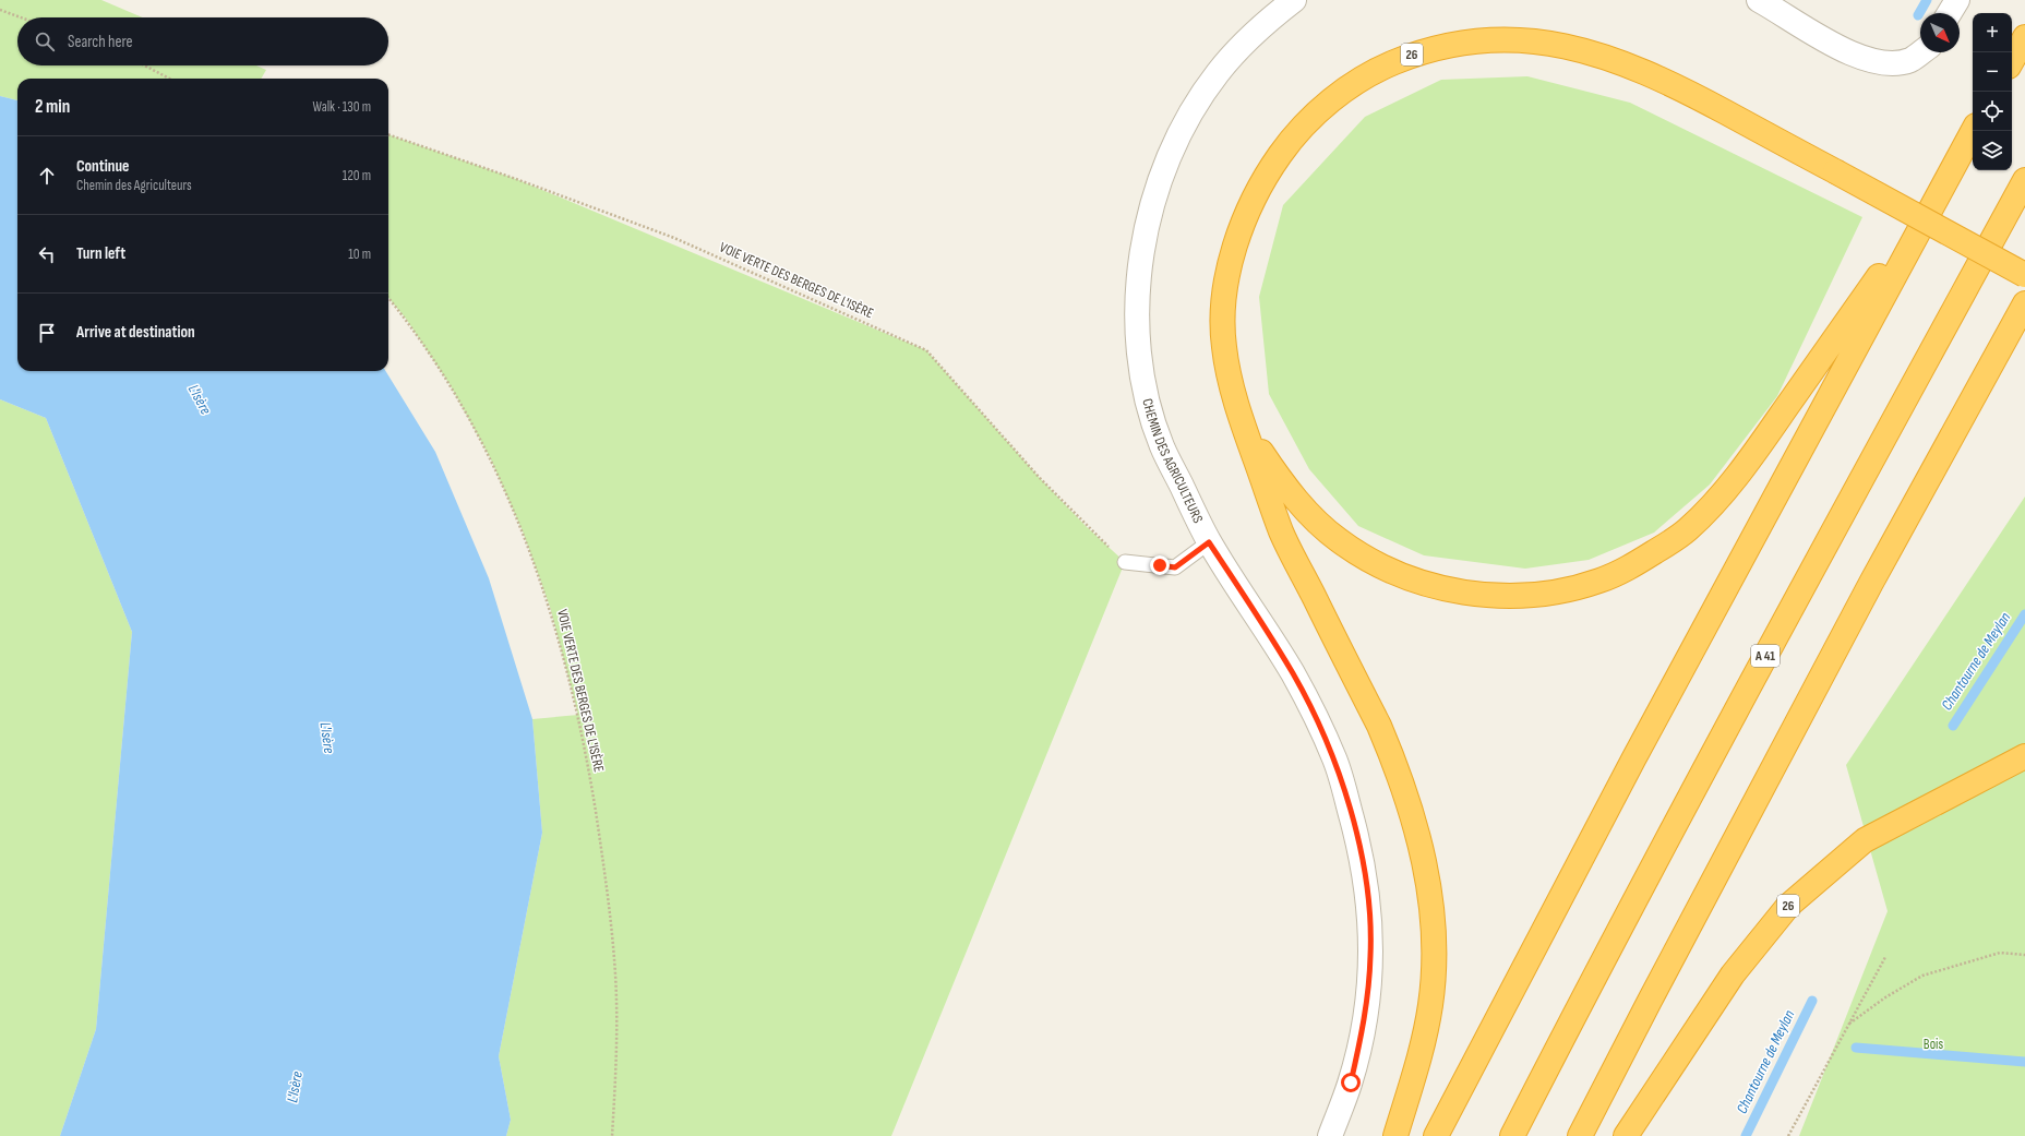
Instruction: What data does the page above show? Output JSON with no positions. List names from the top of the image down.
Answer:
{
  "streets": {
    "highway": ["26", "A 41"],
    "street": ["CHEMIN DES AGRICULTEURS"],
    "path": ["VOIE VERTE DES BERGES DE L'ISÈRE"]
  },
  "water": ["L'Isère", "Chantourne de Meylan"],
  "parks": ["Bois"],
  "north": "bottom right",
  "page": {
    "map_buttons": ["+", "−"],
    "search": "Search here",
    "heading": ["2 min", "Walk · 130 m"],
    "list": [
      ["Continue", "Chemin des Agriculteurs", "120 m"],
      ["Turn left", "10 m"],
      "Arrive at destination"
    ]
  }
}
